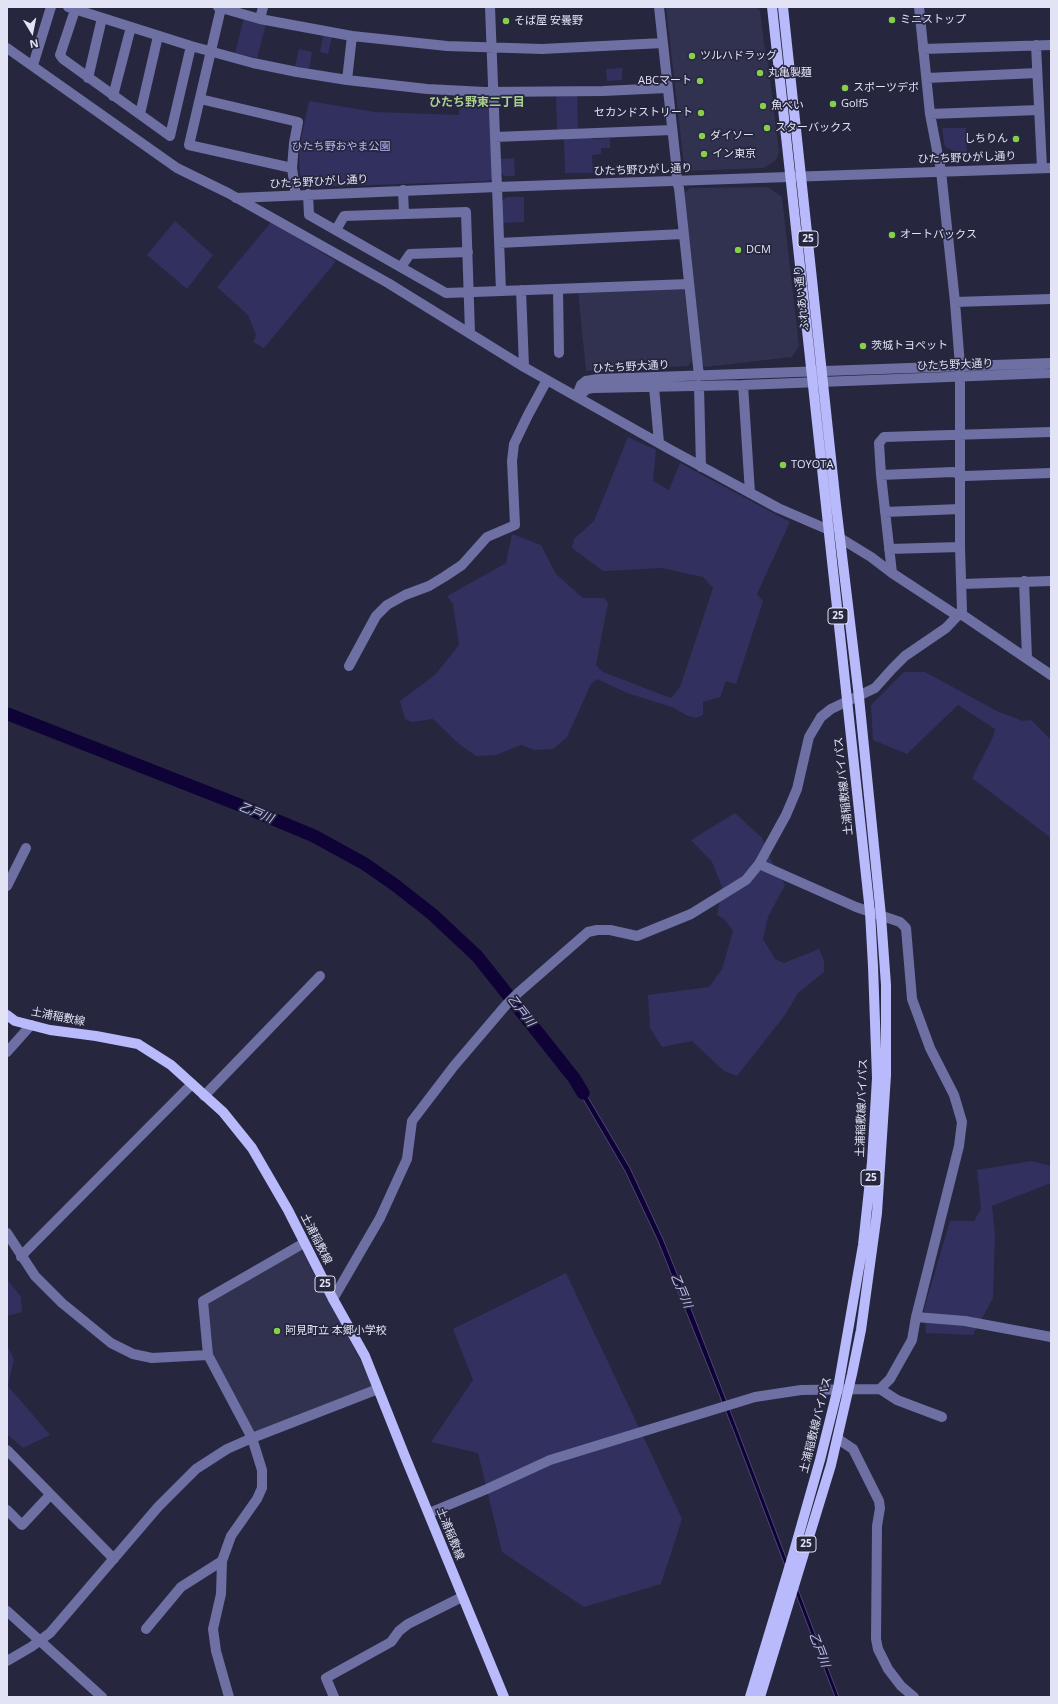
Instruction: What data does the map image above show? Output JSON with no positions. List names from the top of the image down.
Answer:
{
  "streets": {
    "main road": [
      "25",
      "ふれあい通り",
      "土浦稲敷線バイパス",
      "土浦稲敷線"
    ],
    "street": ["ひたち野ひがし通り", "ひたち野大通り"]
  },
  "crossings": [
    ["ひたち野ひがし通り", "ふれあい通り"],
    ["ふれあい通り", "ひたち野大通り"],
    ["ふれあい通り", "土浦稲敷線バイパス"]
  ],
  "districts": ["ひたち野東二丁目"],
  "water": ["乙戸川"],
  "parks": ["ひたち野おやま公園"],
  "places": [
    "ミニストップ",
    "そば屋 安曇野",
    "ツルハドラッグ",
    "丸亀製麺",
    "ABCマート",
    "スポーツデポ",
    "Golf5",
    "魚べい",
    "セカンドストリート",
    "スターバックス",
    "ダイソー",
    "しちりん",
    "イン東京",
    "オートバックス",
    "DCM",
    "茨城トヨペット",
    "TOYOTA",
    "阿見町立 本郷小学校"
  ],
  "north": "bottom"
}
